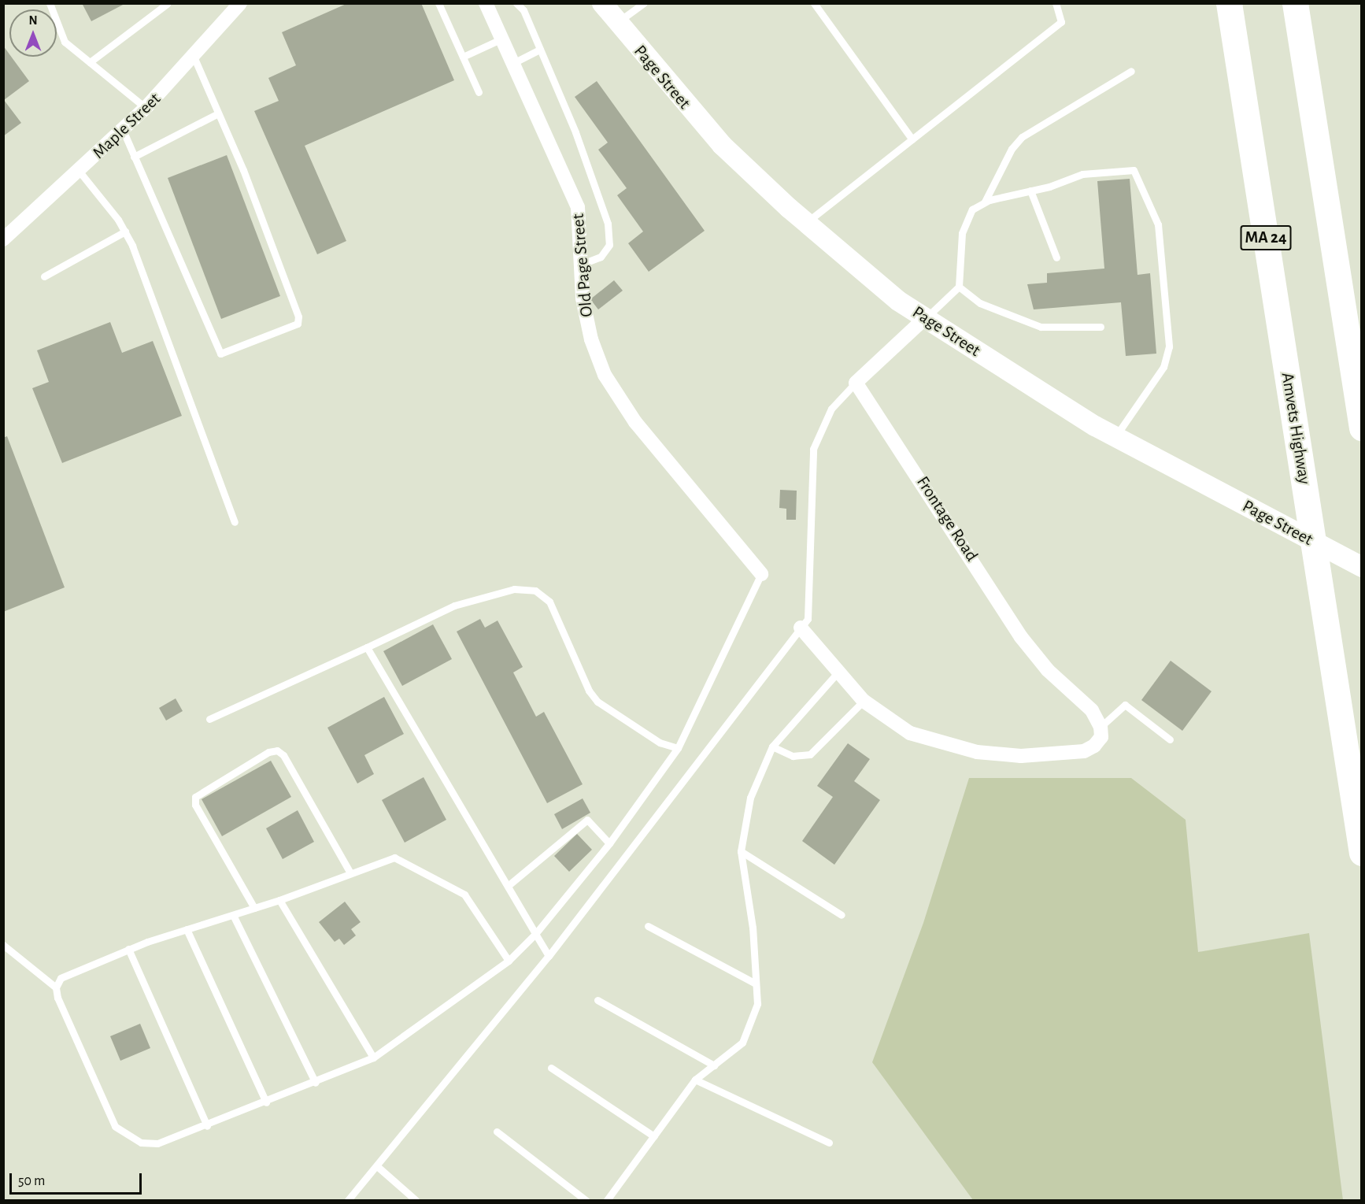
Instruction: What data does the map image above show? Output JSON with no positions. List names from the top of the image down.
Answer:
{
  "streets": {
    "highway": ["MA 24", "Amvets Highway"],
    "main road": ["Page Street"],
    "street": ["Maple Street", "Old Page Street", "Frontage Road"]
  },
  "scale_bar": "50 m",
  "north": "top"
}
